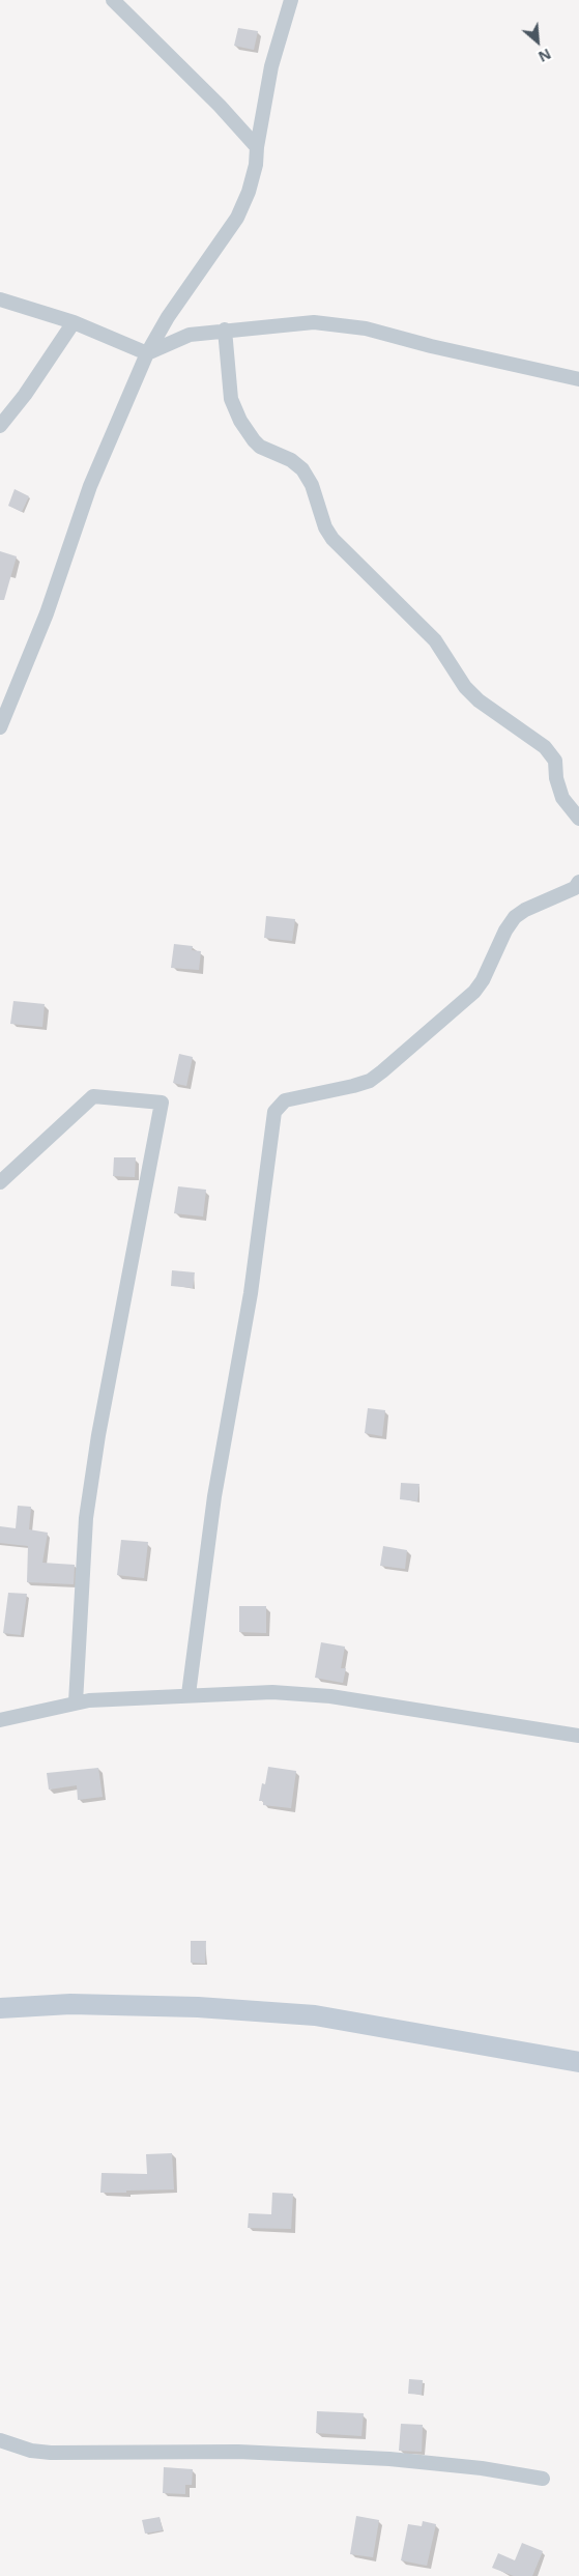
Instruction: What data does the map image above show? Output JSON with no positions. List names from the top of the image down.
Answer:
{
  "north": "bottom right"
}
